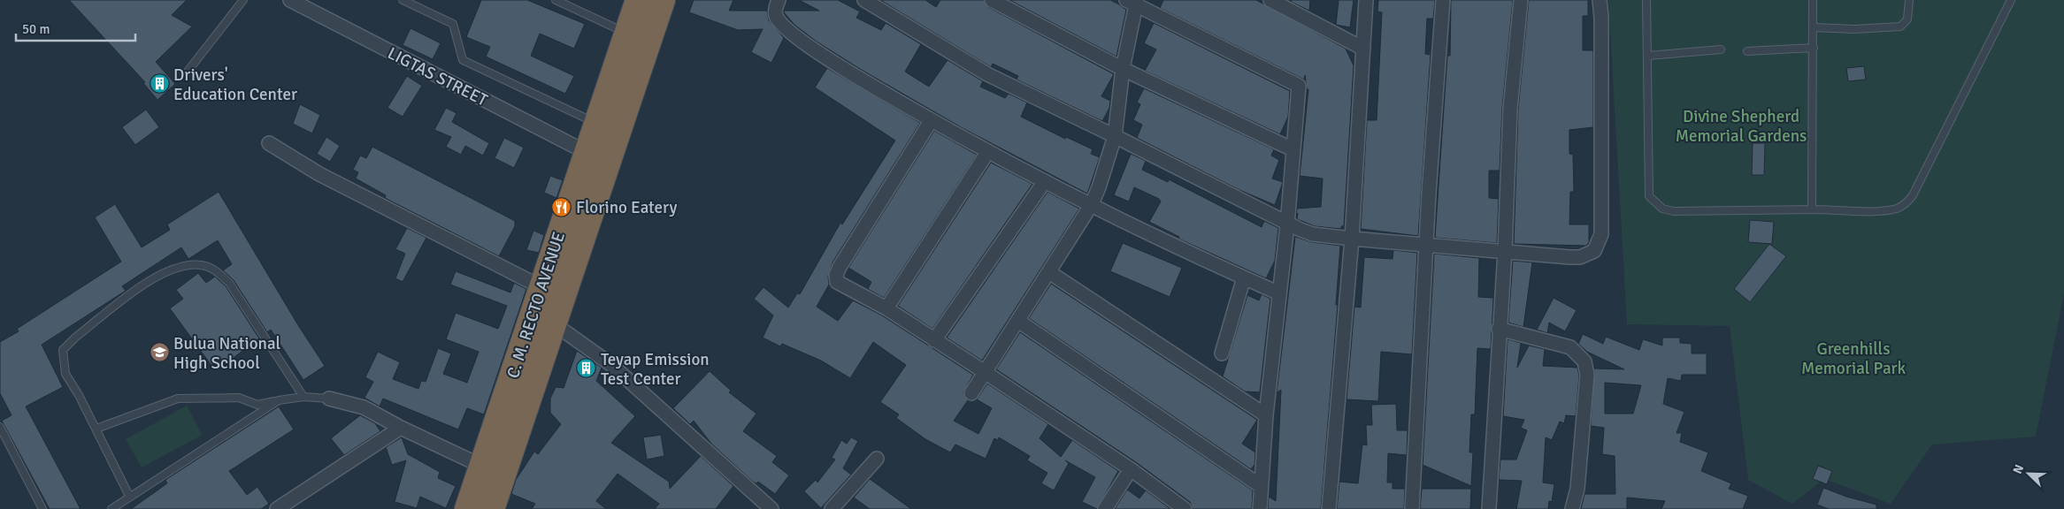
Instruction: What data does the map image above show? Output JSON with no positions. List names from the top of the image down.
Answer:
{
  "streets": {
    "highway": ["C. M. RECTO AVENUE"],
    "street": ["LIGTAS STREET"]
  },
  "crossings": [
    ["LIGTAS STREET", "C. M. RECTO AVENUE"]
  ],
  "parks": ["Divine Shepherd Memorial Gardens", "Greenhills Memorial Park"],
  "places": {
    "building": ["Drivers' Education Center", "Teyap Emission Test Center"],
    "restaurant": ["Florino Eatery"],
    "school or university": ["Bulua National High School"]
  },
  "scale_bar": "50 m",
  "north": "top left"
}
